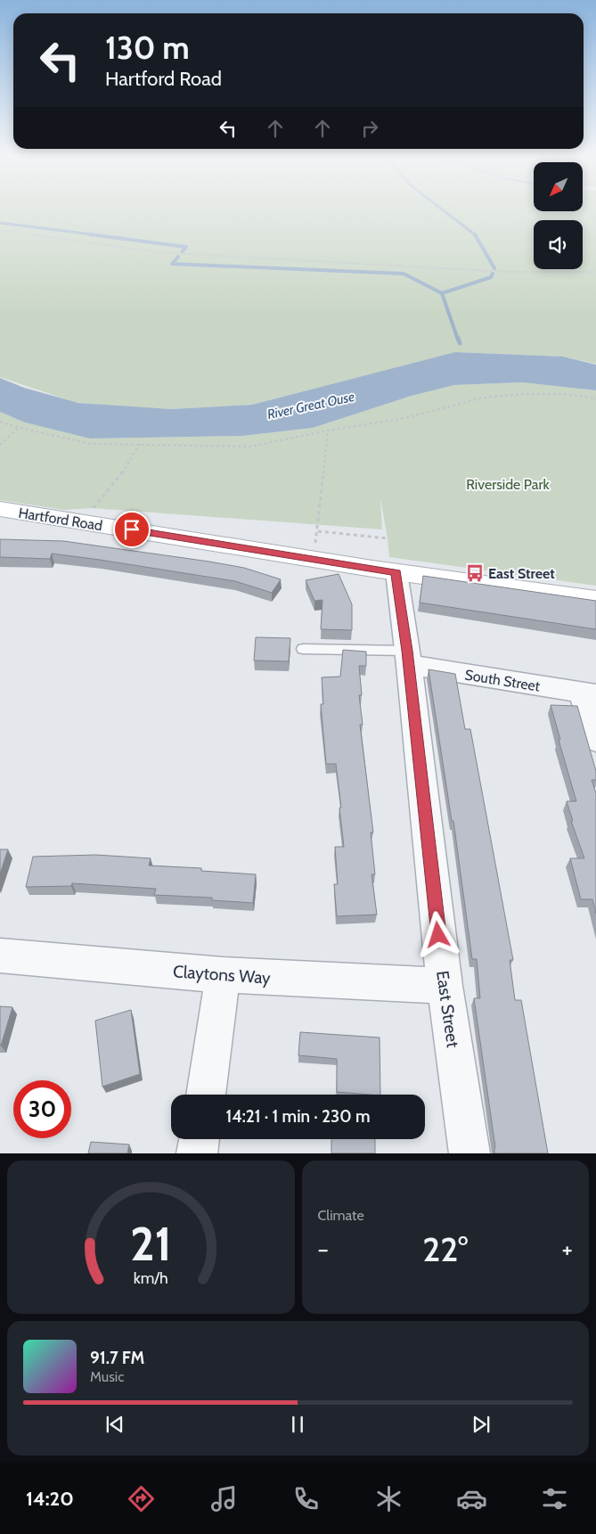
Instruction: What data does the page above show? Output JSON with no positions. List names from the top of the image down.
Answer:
{
  "streets": {
    "main road": ["Hartford Road"],
    "street": ["South Street", "Claytons Way", "East Street"]
  },
  "crossings": [
    ["Hartford Road", "East Street"],
    ["South Street", "East Street"],
    ["Claytons Way", "East Street"]
  ],
  "water": ["River Great Ouse"],
  "parks": ["Riverside Park"],
  "places": {
    "bus stop": ["East Street"]
  },
  "north": "bottom left",
  "page": {
    "turn": ["130 m", "Hartford Road"],
    "limit": "30",
    "trip": "14:21 · 1 min · 230 m",
    "tile": "Climate",
    "heat": ["−", "22°", "+"],
    "song": ["91.7 FM", "Music"],
    "tabs": "14:20",
    "gauge": ["21", "km/h"]
  }
}
